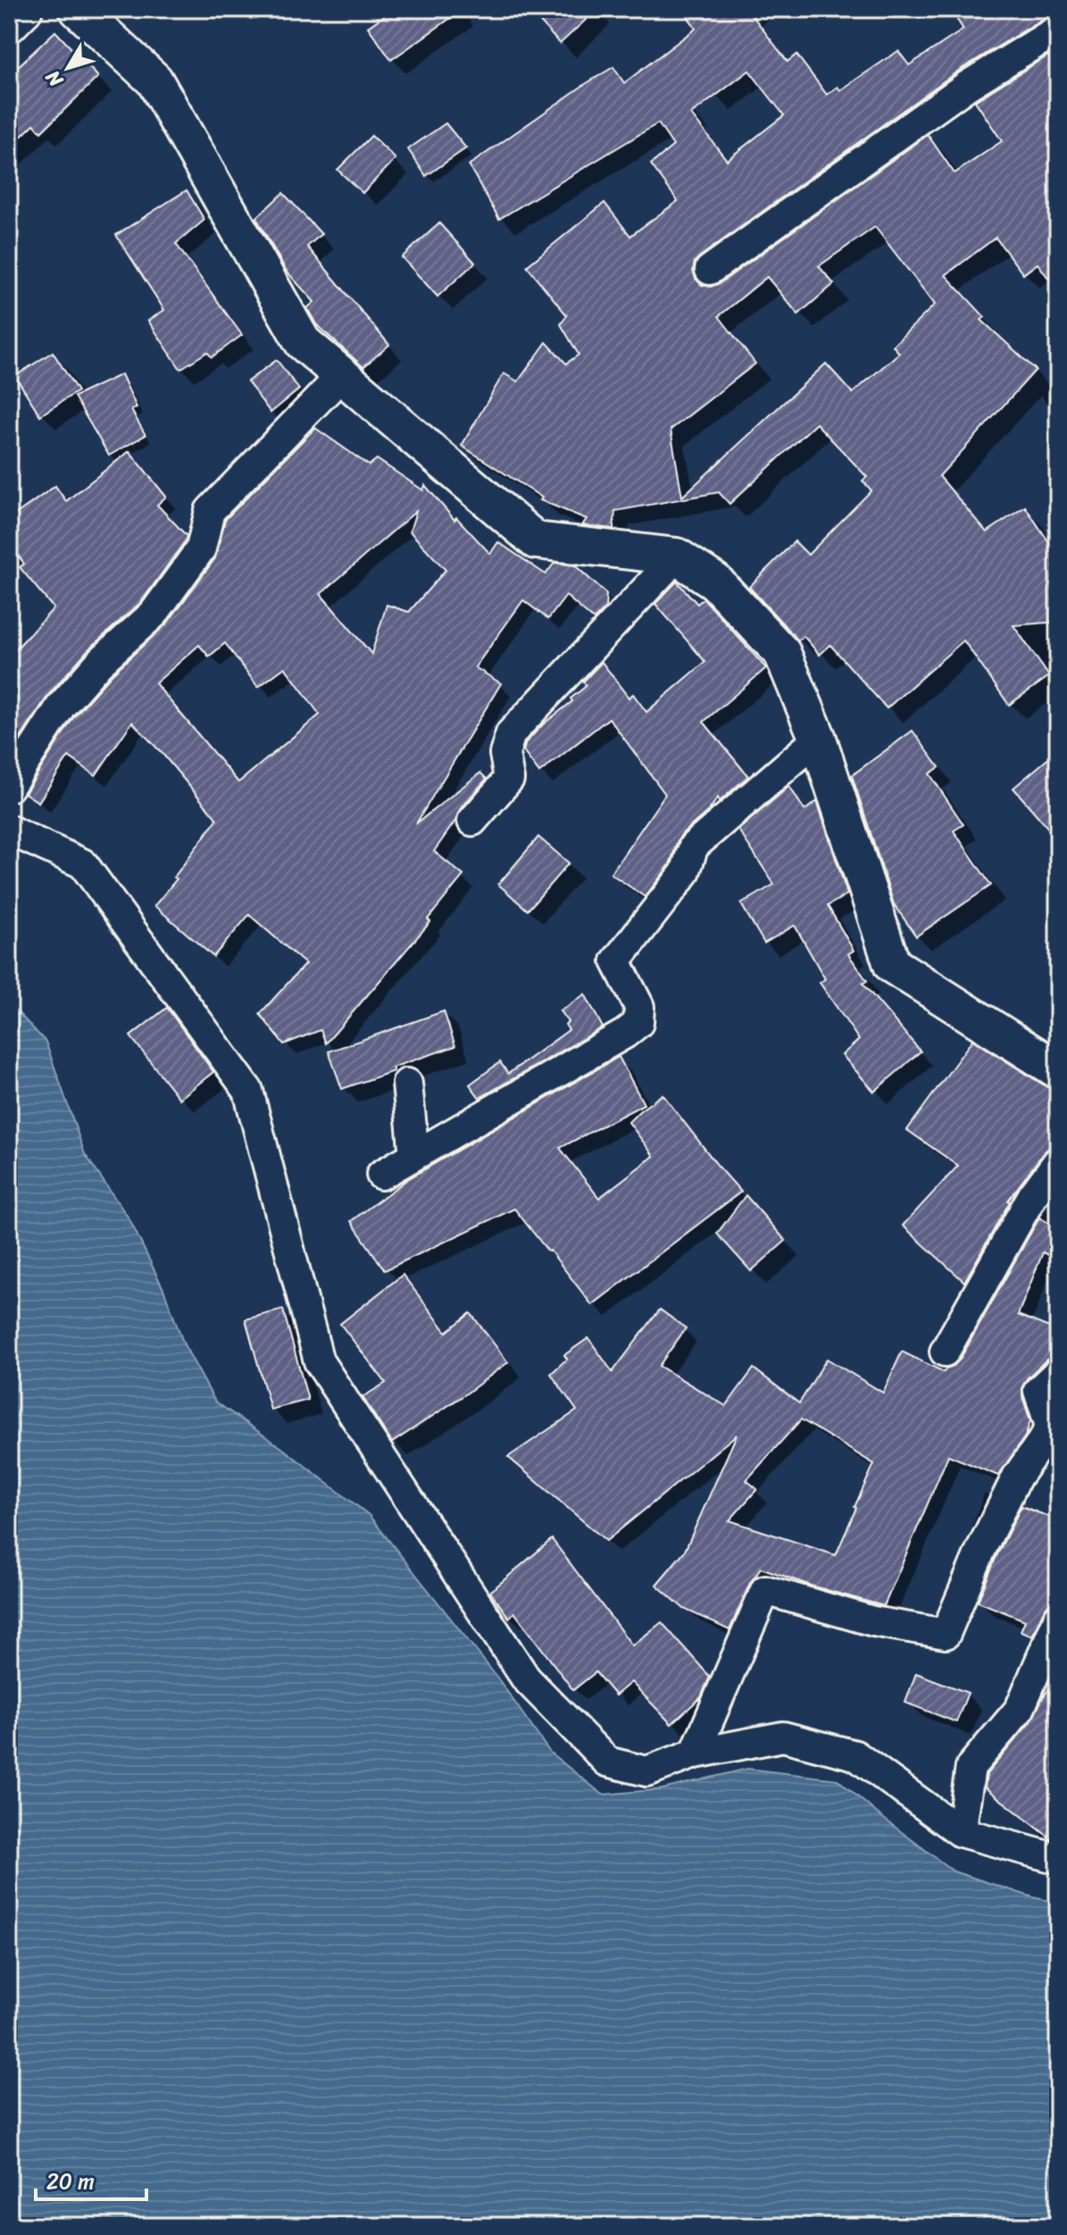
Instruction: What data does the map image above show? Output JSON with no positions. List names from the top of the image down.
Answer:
{
  "scale_bar": "20 m",
  "north": "bottom left"
}
